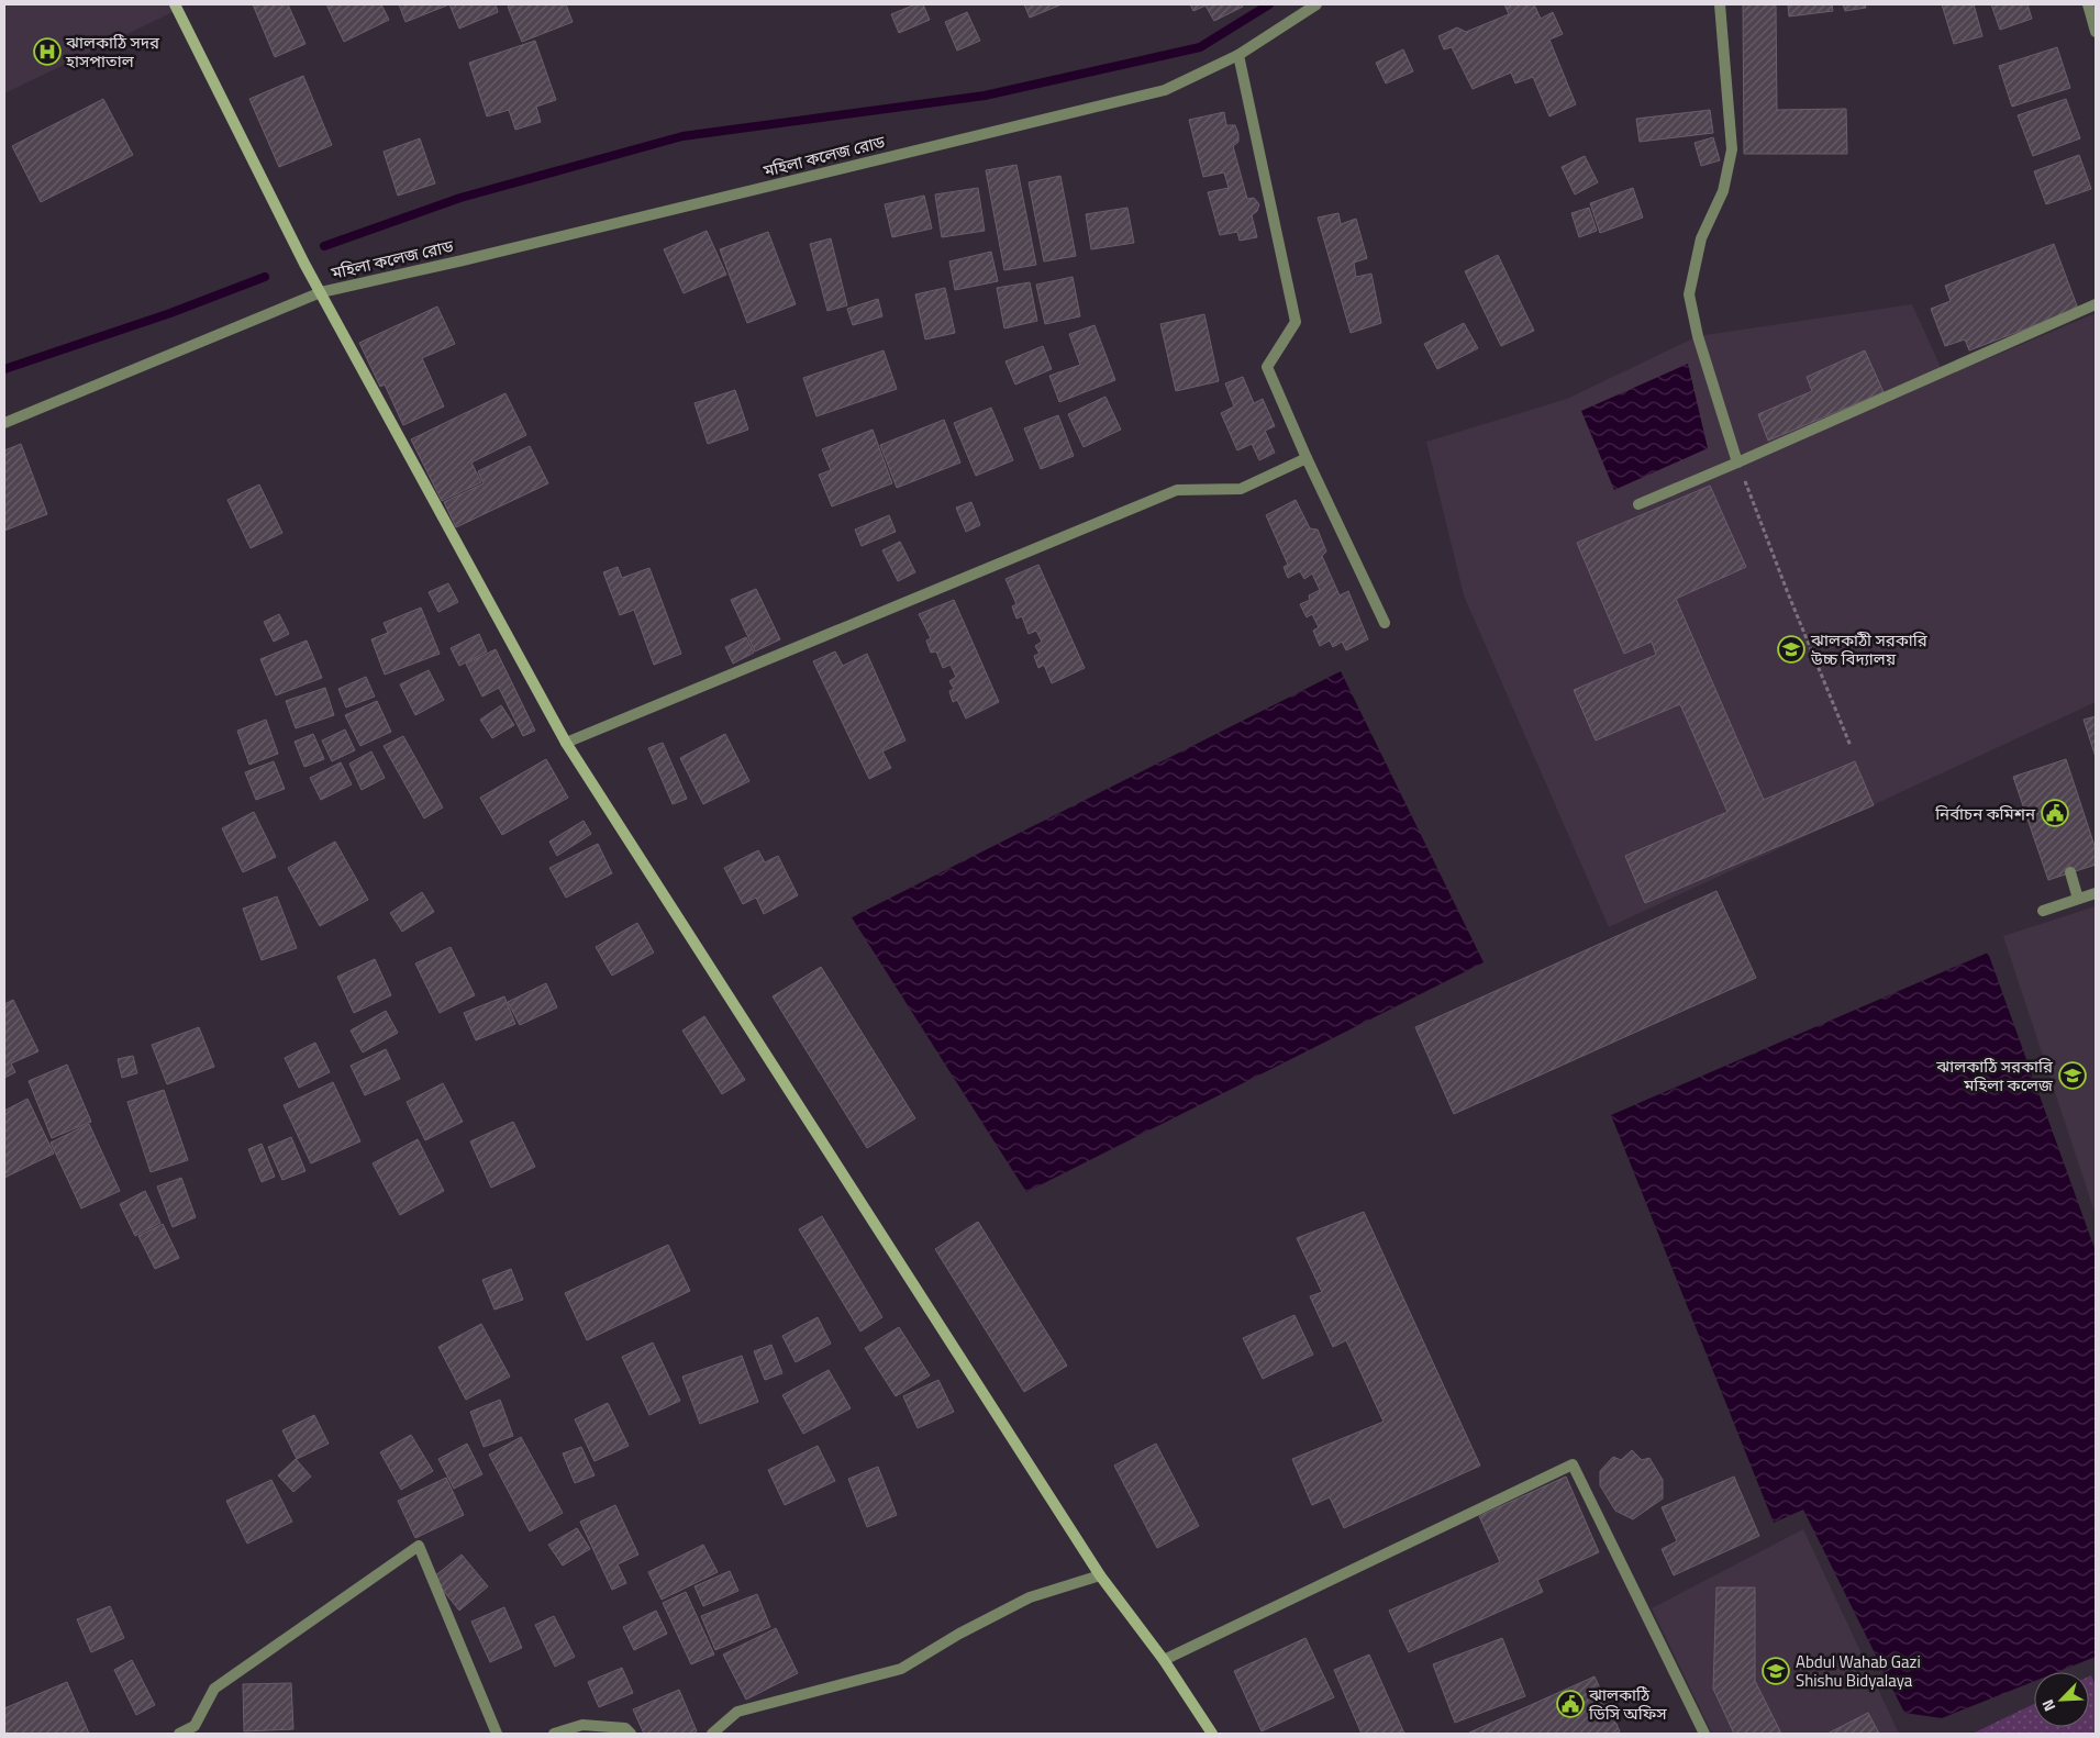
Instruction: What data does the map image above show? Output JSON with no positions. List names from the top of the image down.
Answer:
{
  "streets": {
    "street": ["মহিলা কলেজ রোড"]
  },
  "places": {
    "hospital": ["ঝালকাঠি সদর হাসপাতাল"],
    "school or university": ["ঝালকাঠী সরকারি উচ্চ বিদ্যালয়", "ঝালকাঠি সরকারি মহিলা কলেজ", "Abdul Wahab Gazi Shishu Bidyalaya"],
    "public building": ["নির্বাচন কমিশন", "ঝালকাঠি ডিসি অফিস"]
  },
  "north": "bottom left"
}
